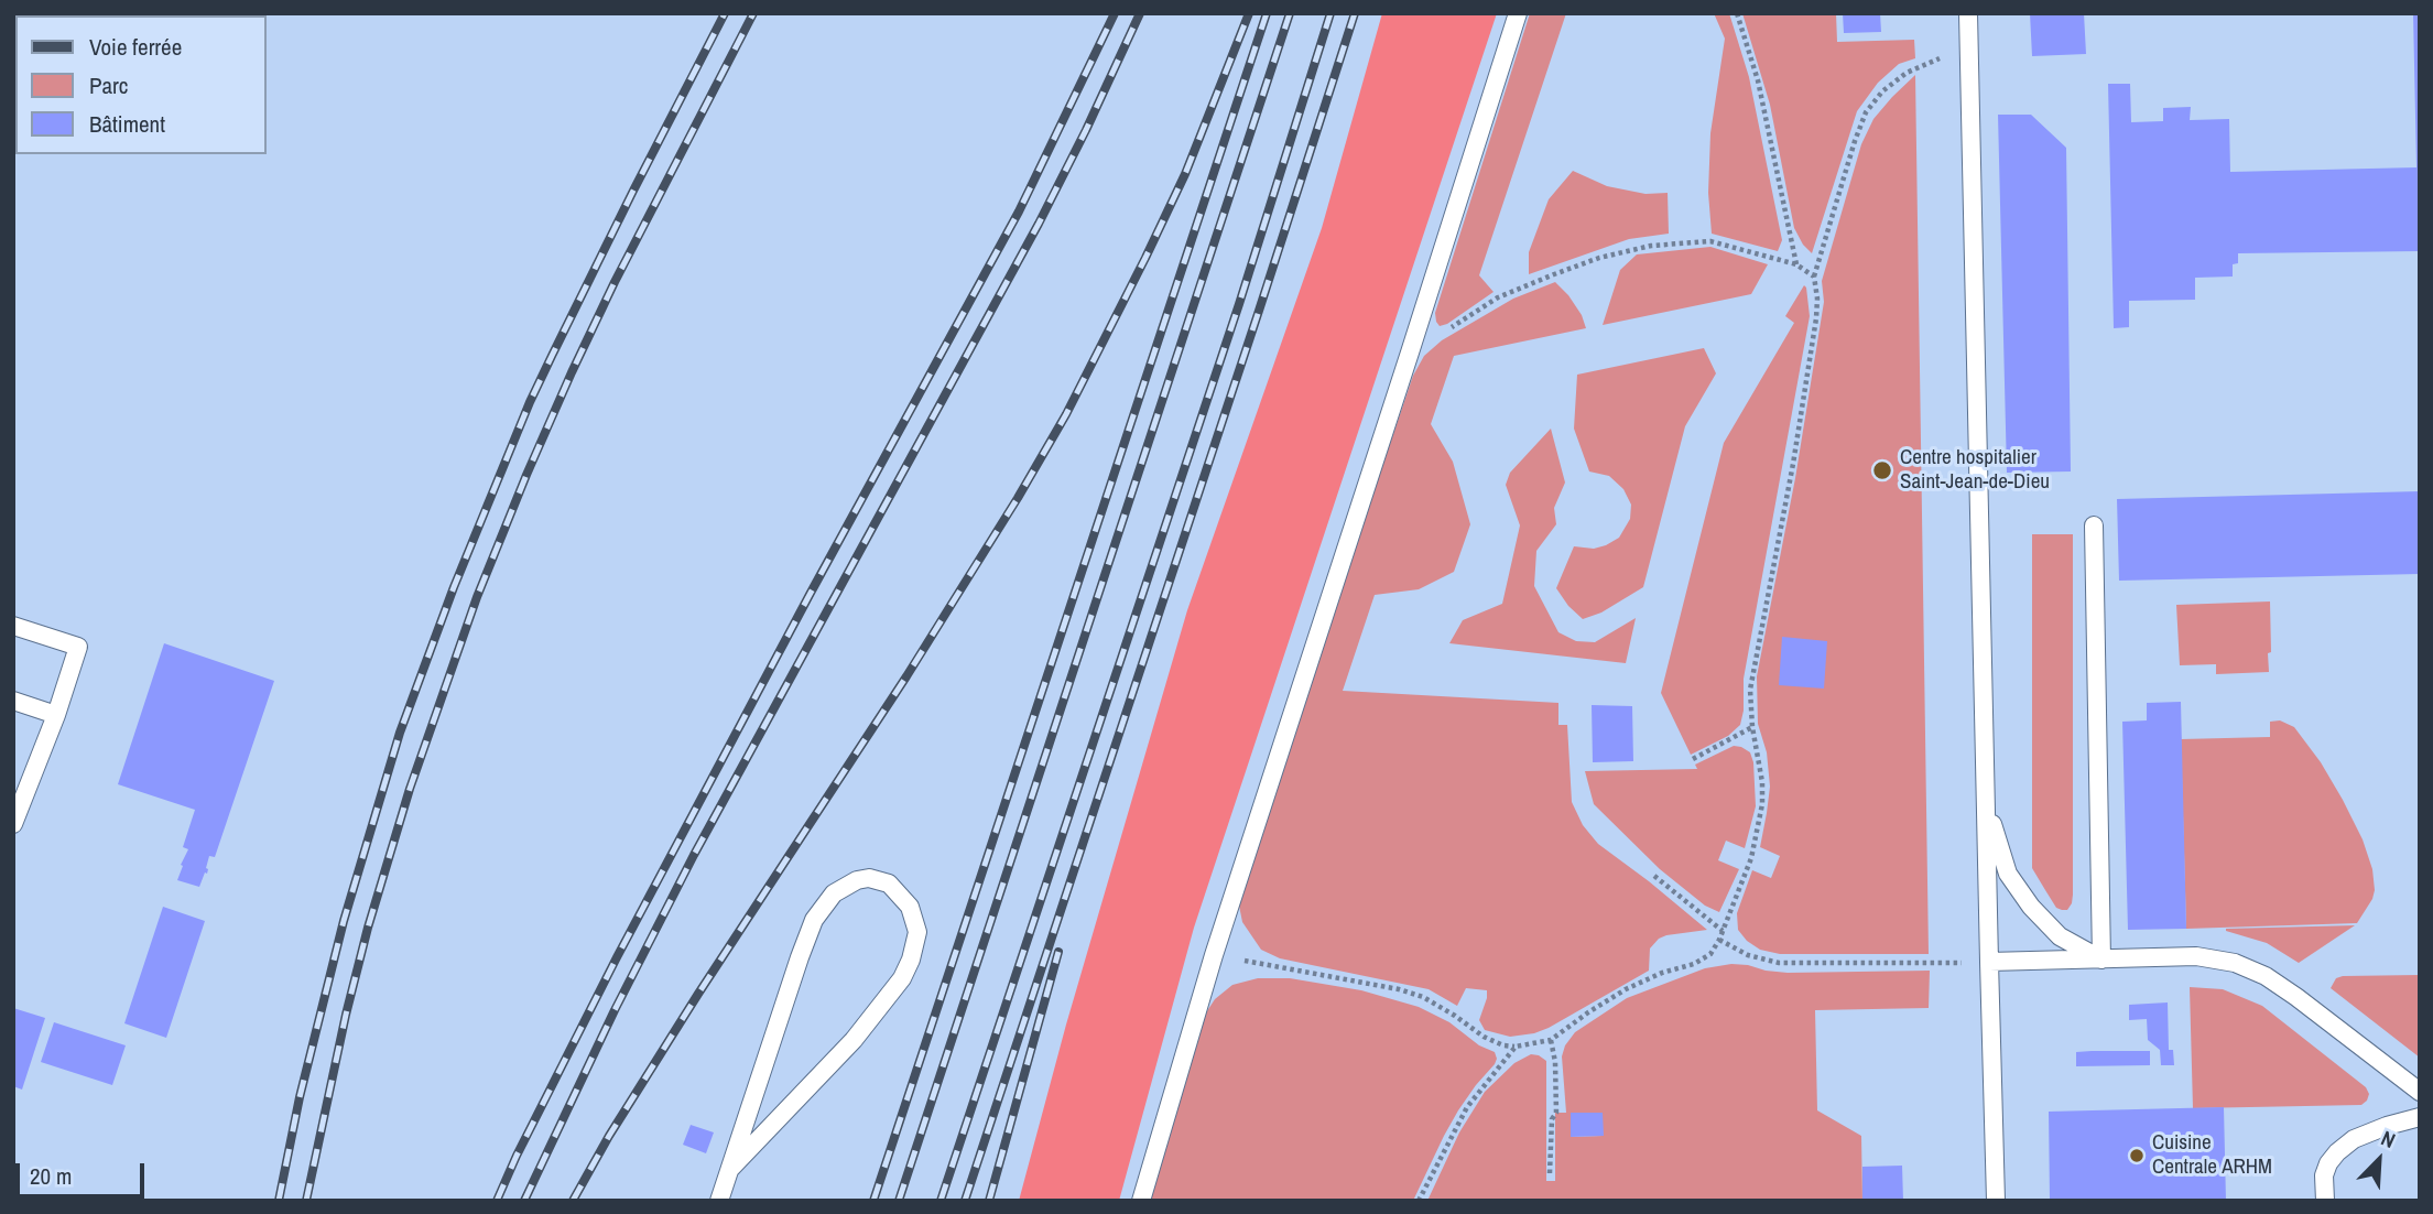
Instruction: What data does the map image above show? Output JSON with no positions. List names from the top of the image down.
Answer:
{
  "places": ["Centre hospitalier Saint-Jean-de-Dieu", "Cuisine Centrale ARHM"],
  "legend": ["Voie ferrée", "Parc", "Bâtiment"],
  "scale_bar": "20 m",
  "north": "top right"
}
